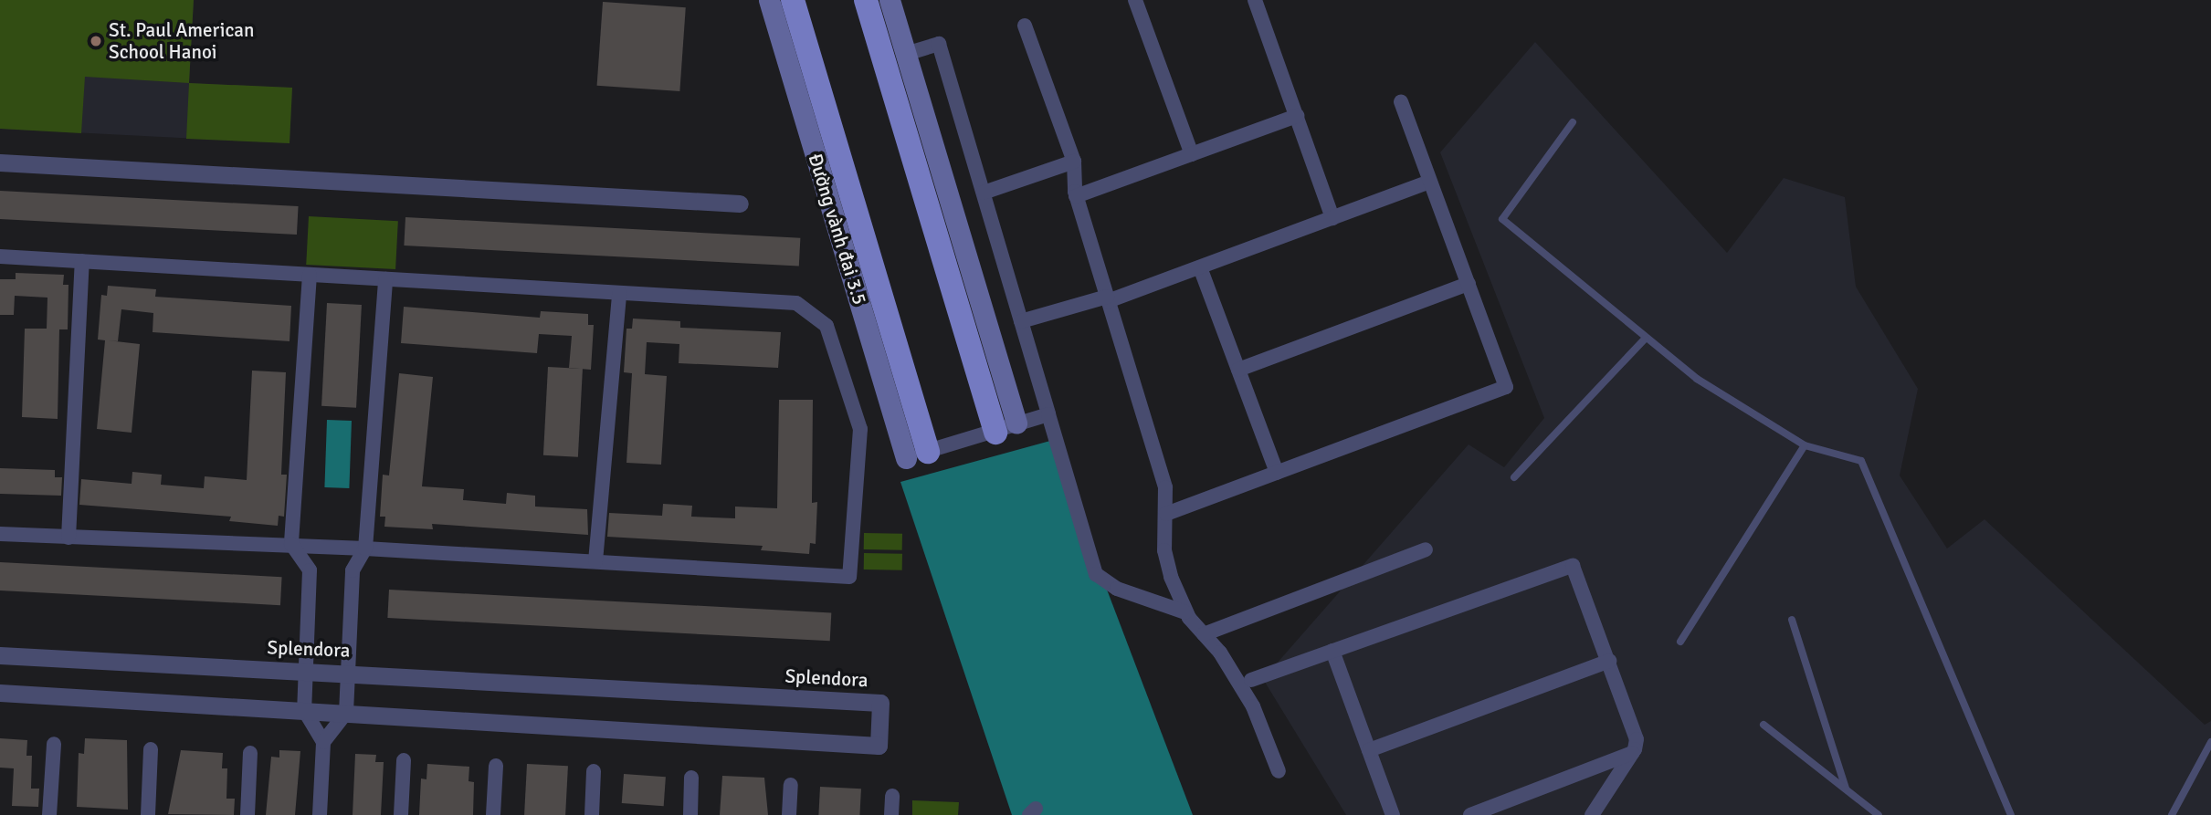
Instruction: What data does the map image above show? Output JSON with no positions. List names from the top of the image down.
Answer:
{
  "streets": {
    "main road": ["Đường vành đai 3.5"],
    "street": ["Splendora"]
  },
  "places": ["St. Paul American School Hanoi"]
}
